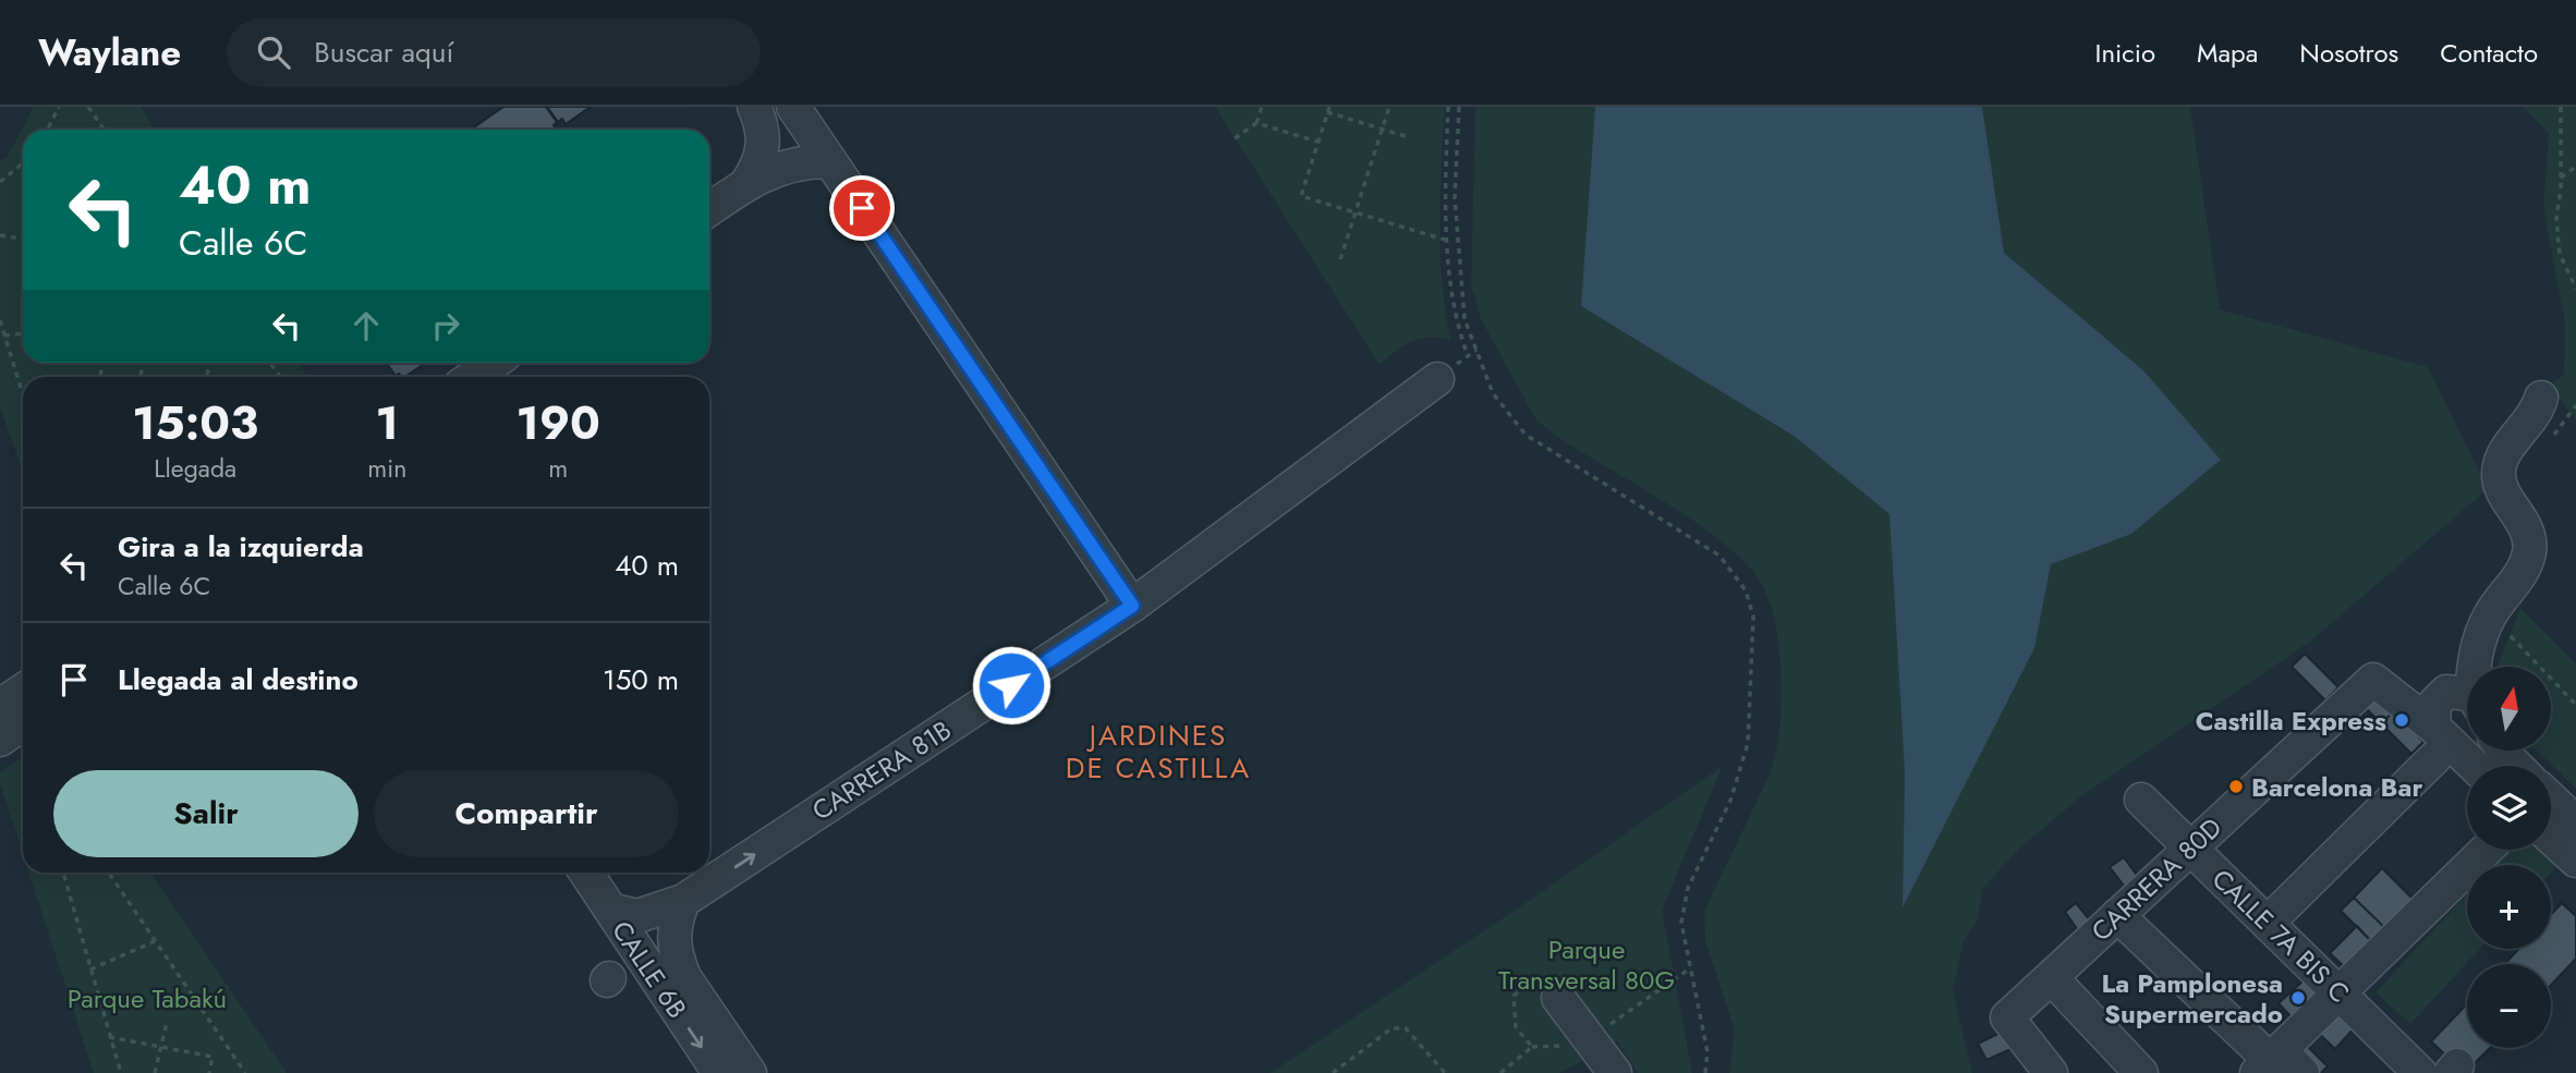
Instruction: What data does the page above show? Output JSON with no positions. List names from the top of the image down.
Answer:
{
  "streets": {
    "street": [
      "CARRERA 81B",
      "CARRERA 80D",
      "CALLE 7A BIS C",
      "CALLE 6B"
    ]
  },
  "crossings": [
    ["CARRERA 81B", "CALLE 6B"],
    ["CARRERA 80D", "CALLE 7A BIS C"]
  ],
  "one_way": ["CARRERA 81B"],
  "districts": ["JARDINES DE CASTILLA"],
  "parks": ["Parque Transversal 80G", "Parque Tabakú"],
  "places": ["Castilla Express", "Barcelona Bar", "La Pamplonesa Supermercado"],
  "north": "top",
  "page": {
    "header": "Waylane",
    "search": "Buscar aquí",
    "nav": [
      "Inicio",
      "Mapa",
      "Nosotros",
      "Contacto"
    ],
    "turn": ["40 m", "Calle 6C"],
    "eta": [
      "15:03",
      "Llegada",
      "1",
      "min",
      "190",
      "m"
    ],
    "list": [
      {
        "name": "Gira a la izquierda",
        "note": "Calle 6C",
        "value": "40 m"
      },
      {
        "name": "Llegada al destino",
        "value": "150 m"
      }
    ],
    "map_buttons": ["+", "−"],
    "buttons": ["Salir", "Compartir"]
  }
}
